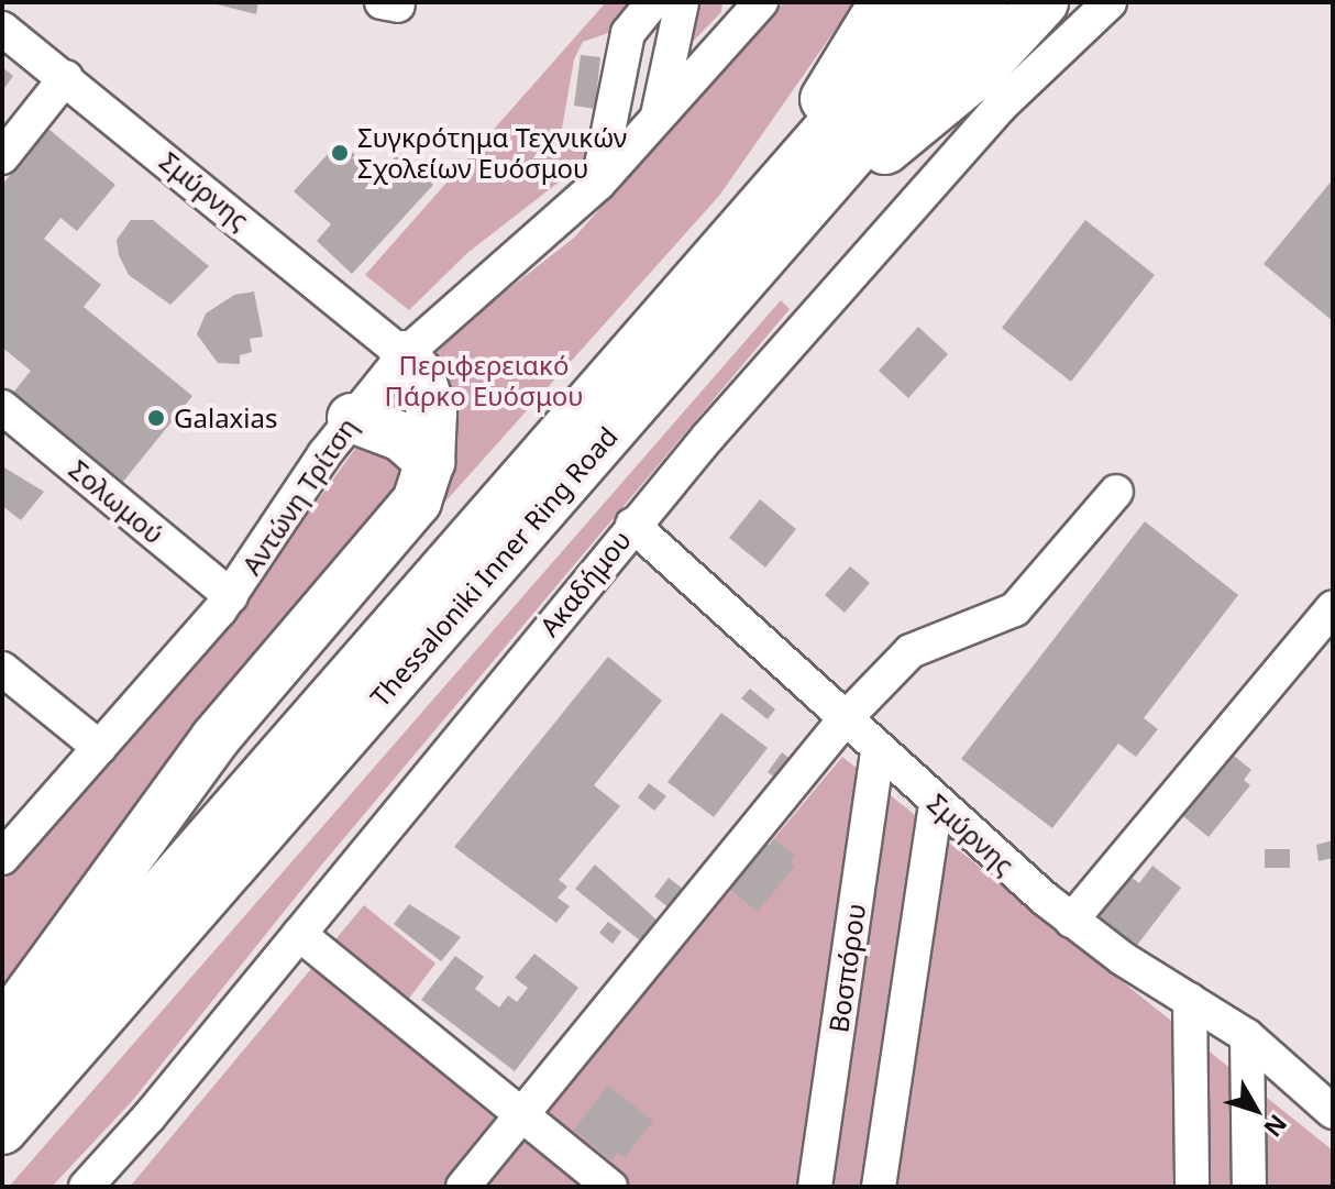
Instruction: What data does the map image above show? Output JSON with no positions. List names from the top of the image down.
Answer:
{
  "streets": {
    "highway": ["Thessaloniki Inner Ring Road"],
    "street": [
      "Σμύρνης",
      "Αντώνη Τρίτση",
      "Σολωμού",
      "Ακαδήμου",
      "Βοσπόρου"
    ]
  },
  "crossings": [
    ["Σμύρνης", "Αντώνη Τρίτση"],
    ["Σμύρνης", "Ακαδήμου"],
    ["Σμύρνης", "Βοσπόρου"],
    ["Αντώνη Τρίτση", "Σολωμού"]
  ],
  "parks": ["Περιφερειακό Πάρκο Ευόσμου"],
  "places": ["Συγκρότημα Τεχνικών Σχολείων Ευόσμου", "Galaxias"],
  "north": "bottom right"
}
